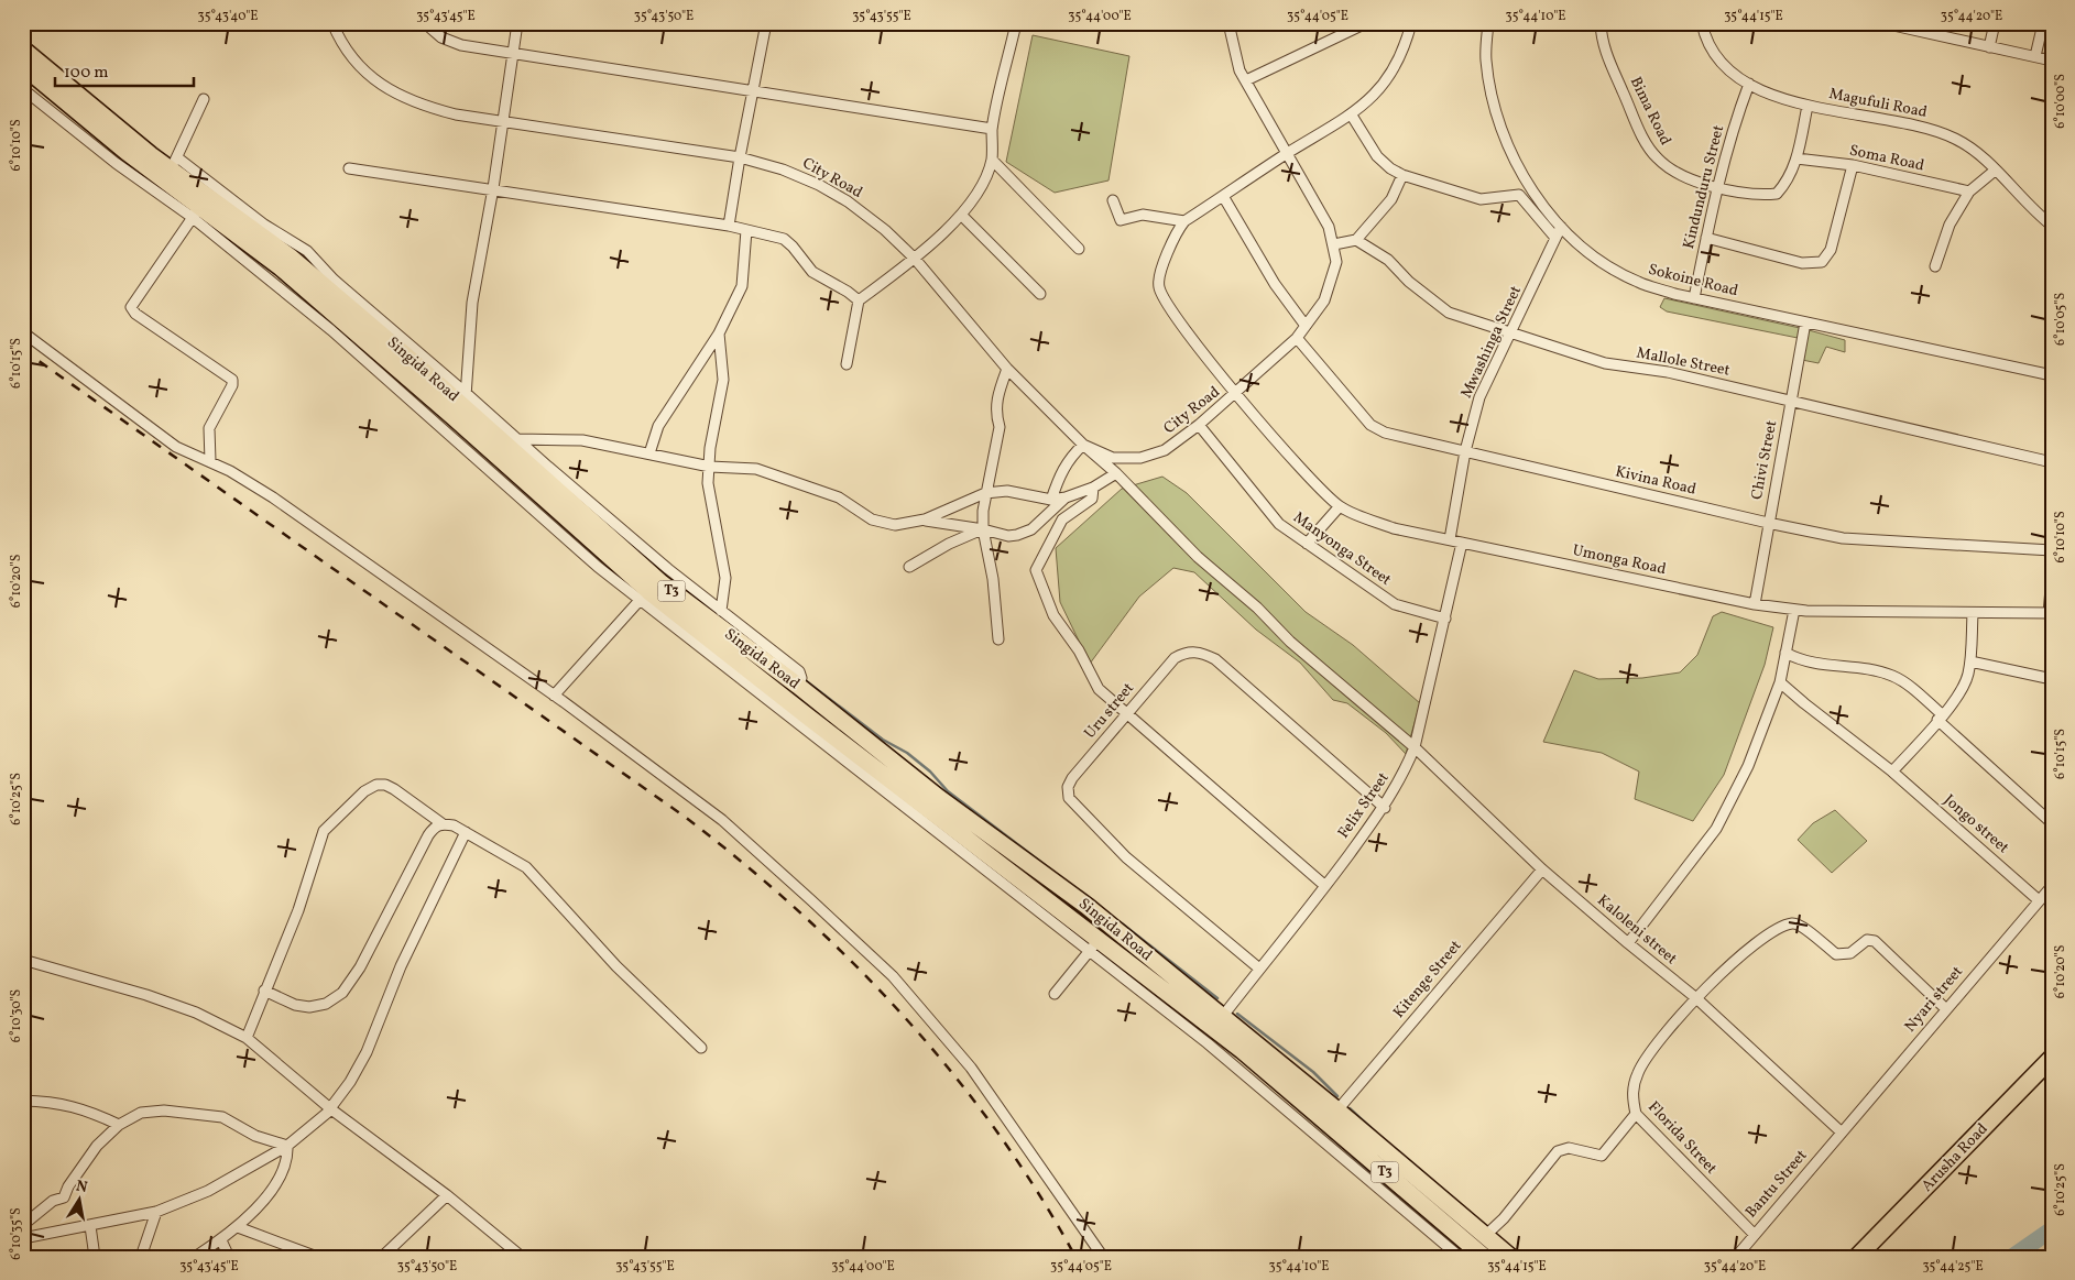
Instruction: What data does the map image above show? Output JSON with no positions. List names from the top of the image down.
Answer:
{
  "streets": {
    "highway": ["Singida Road", "T3", "Arusha Road"],
    "street": [
      "Magufuli Road",
      "Bima Road",
      "Soma Road",
      "City Road",
      "Kindunduru Street",
      "Sokoine Road",
      "Mwashinga Street",
      "Mallole Street",
      "Chivi Street",
      "Kivina Road",
      "Manyonga Street",
      "Umonga Road",
      "Uru street",
      "Felix Street",
      "Jongo street",
      "Kaloleni street",
      "Kitenge Street",
      "Nyari street",
      "Florida Street",
      "Bantu Street"
    ]
  },
  "crossings": [
    ["Magufuli Road", "Bima Road"],
    ["Magufuli Road", "Kindunduru Street"],
    ["Bima Road", "Soma Road"],
    ["Bima Road", "Kindunduru Street"],
    ["City Road", "Kivina Road"],
    ["City Road", "Manyonga Street"],
    ["City Road", "Umonga Road"],
    ["City Road", "Kaloleni street"],
    ["Kindunduru Street", "Sokoine Road"],
    ["Sokoine Road", "Mwashinga Street"],
    ["Sokoine Road", "Chivi Street"],
    ["Mwashinga Street", "Mallole Street"],
    ["Mwashinga Street", "Kivina Road"],
    ["Mwashinga Street", "Umonga Road"],
    ["Mallole Street", "Chivi Street"],
    ["Singida Road", "Felix Street"],
    ["Singida Road", "Kitenge Street"],
    ["Chivi Street", "Kivina Road"],
    ["Chivi Street", "Umonga Road"],
    ["Manyonga Street", "Felix Street"],
    ["Umonga Road", "Felix Street"],
    ["Uru street", "Felix Street"],
    ["Felix Street", "Kaloleni street"],
    ["Jongo street", "Nyari street"],
    ["Kaloleni street", "Kitenge Street"],
    ["Kaloleni street", "Nyari street"],
    ["Kaloleni street", "Florida Street"],
    ["Kaloleni street", "Bantu Street"],
    ["Nyari street", "Florida Street"],
    ["Nyari street", "Bantu Street"],
    ["Florida Street", "Bantu Street"]
  ],
  "scale_bar": "100 m",
  "north": "top",
  "coordinates": [
    "35°43'40\"E",
    "35°43'45\"E",
    "35°43'50\"E",
    "35°43'55\"E",
    "35°44'00\"E",
    "35°44'05\"E",
    "35°44'10\"E",
    "35°44'15\"E",
    "35°44'20\"E",
    "6°10'00\"S",
    "6°10'10\"S",
    "6°10'05\"S",
    "6°10'15\"S",
    "6°10'20\"S",
    "6°10'25\"S",
    "6°10'30\"S",
    "6°10'35\"S",
    "35°44'25\"E"
  ]
}
